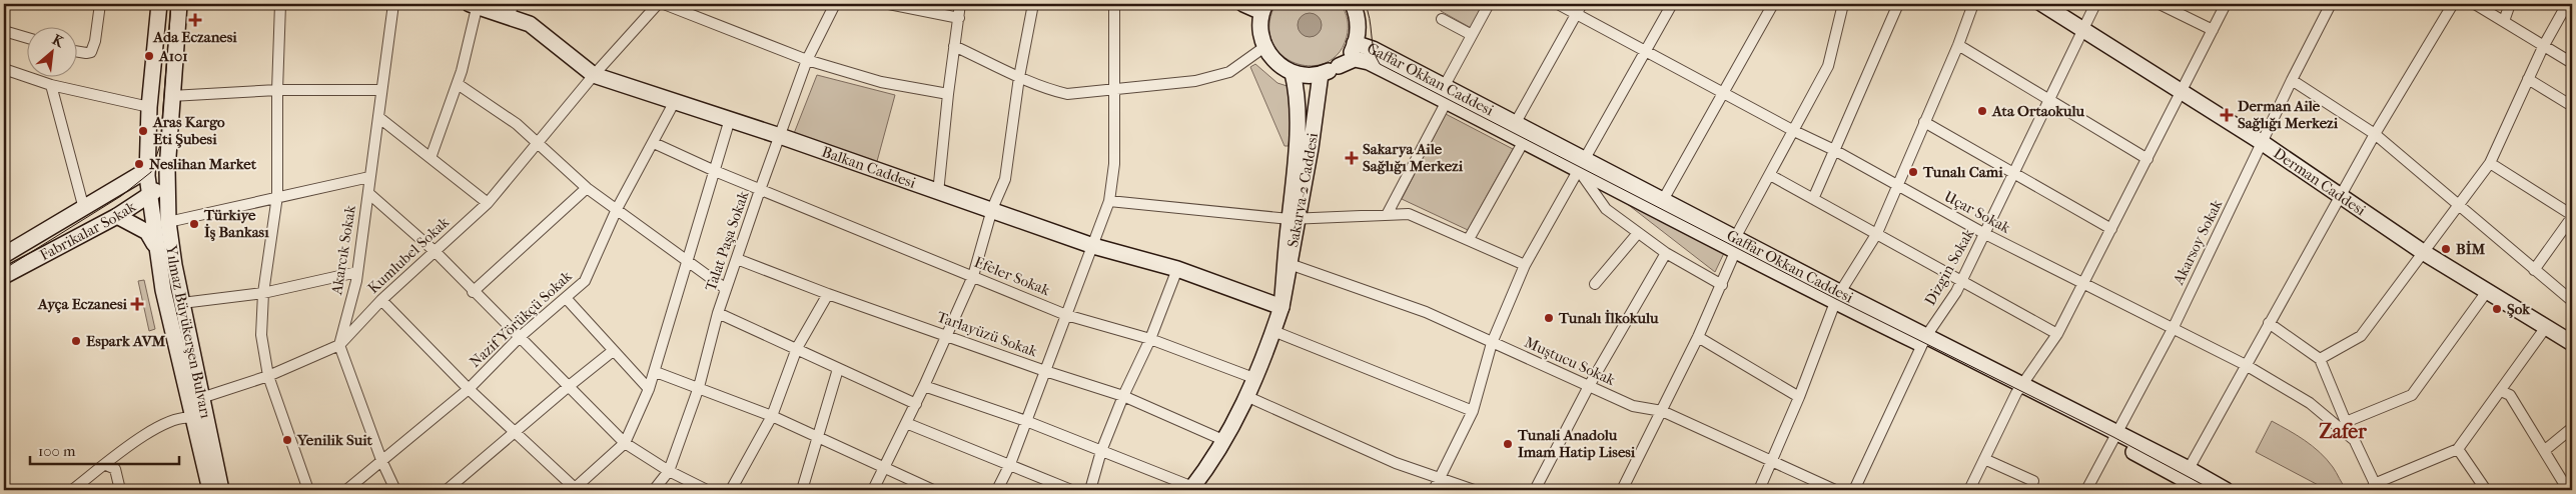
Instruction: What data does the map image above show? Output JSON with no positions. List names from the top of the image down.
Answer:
{
  "streets": {
    "main road": [
      "Gaffar Okkan Caddesi",
      "Balkan Caddesi",
      "Derman Caddesi",
      "Sakarya-2 Caddesi",
      "Fabrikalar Sokak",
      "Yılmaz Büyükerşen Bulvarı"
    ],
    "street": [
      "Uçar Sokak",
      "Talat Paşa Sokak",
      "Akarsoy Sokak",
      "Akarcık Sokak",
      "Kumlubel Sokak",
      "Dizgin Sokak",
      "Efeler Sokak",
      "Nazif Yörükçü Sokak",
      "Tarlayüzü Sokak",
      "Muştucu Sokak"
    ]
  },
  "crossings": [
    ["Gaffar Okkan Caddesi", "Sakarya-2 Caddesi"],
    ["Gaffar Okkan Caddesi", "Akarsoy Sokak"],
    ["Gaffar Okkan Caddesi", "Dizgin Sokak"],
    ["Balkan Caddesi", "Sakarya-2 Caddesi"],
    ["Balkan Caddesi", "Talat Paşa Sokak"],
    ["Balkan Caddesi", "Kumlubel Sokak"],
    ["Balkan Caddesi", "Nazif Yörükçü Sokak"],
    ["Derman Caddesi", "Akarsoy Sokak"],
    ["Derman Caddesi", "Dizgin Sokak"],
    ["Sakarya-2 Caddesi", "Efeler Sokak"],
    ["Sakarya-2 Caddesi", "Tarlayüzü Sokak"],
    ["Sakarya-2 Caddesi", "Muştucu Sokak"],
    ["Uçar Sokak", "Akarsoy Sokak"],
    ["Uçar Sokak", "Dizgin Sokak"],
    ["Fabrikalar Sokak", "Yılmaz Büyükerşen Bulvarı"],
    ["Talat Paşa Sokak", "Efeler Sokak"],
    ["Talat Paşa Sokak", "Tarlayüzü Sokak"],
    ["Akarcık Sokak", "Kumlubel Sokak"],
    ["Kumlubel Sokak", "Yılmaz Büyükerşen Bulvarı"],
    ["Efeler Sokak", "Nazif Yörükçü Sokak"]
  ],
  "districts": ["Zafer"],
  "places": {
    "health": [
      "Ada Eczanesi",
      "Derman Aile Sağlığı Merkezi",
      "Sakarya Aile Sağlığı Merkezi",
      "Ayça Eczanesi"
    ],
    "other": [
      "A101",
      "Ata Ortaokulu",
      "Aras Kargo Eti Şubesi",
      "Neslihan Market",
      "Tunalı Cami",
      "Türkiye İş Bankası",
      "BİM",
      "Şok",
      "Tunalı İlkokulu",
      "Espark AVM",
      "Yenilik Suit",
      "Tunali Anadolu Imam Hatip Lisesi"
    ]
  },
  "scale_bar": "100 m",
  "north": "top right"
}
